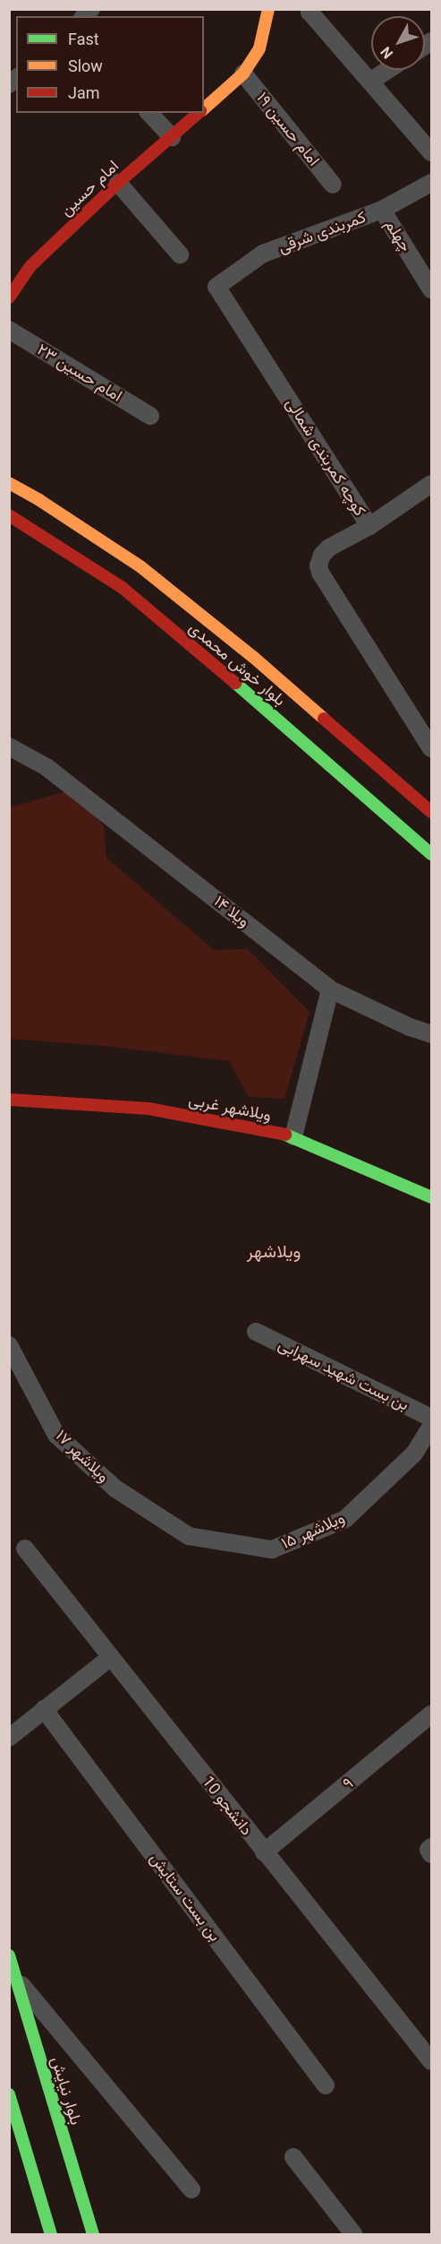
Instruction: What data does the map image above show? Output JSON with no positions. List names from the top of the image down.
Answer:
{
  "streets": {
    "street": [
      "امام حسین ۱۹",
      "امام حسین",
      "کمربندی شرقی",
      "چهلم",
      "امام حسین ۲۳",
      "کوچه کمربندی شمالی",
      "بلوار خوش محمدی",
      "۱۴ ویلا",
      "ویلاشهر غربی",
      "بن بست شهید سهرابی",
      "ویلاشهر ۱۷",
      "ویلاشهر ۱۵",
      "۹",
      "دانشجو 10",
      "بن بست ستایش",
      "بلوار نیایش"
    ]
  },
  "crossings": [
    ["امام حسین ۱۹", "امام حسین"],
    ["کمربندی شرقی", "چهلم"],
    ["کمربندی شرقی", "کوچه کمربندی شمالی"],
    ["ویلاشهر ۱۷", "ویلاشهر ۱۵"],
    ["۹", "دانشجو 10"]
  ],
  "districts": ["ویلاشهر"],
  "legend": ["Fast", "Slow", "Jam"],
  "north": "bottom left"
}
